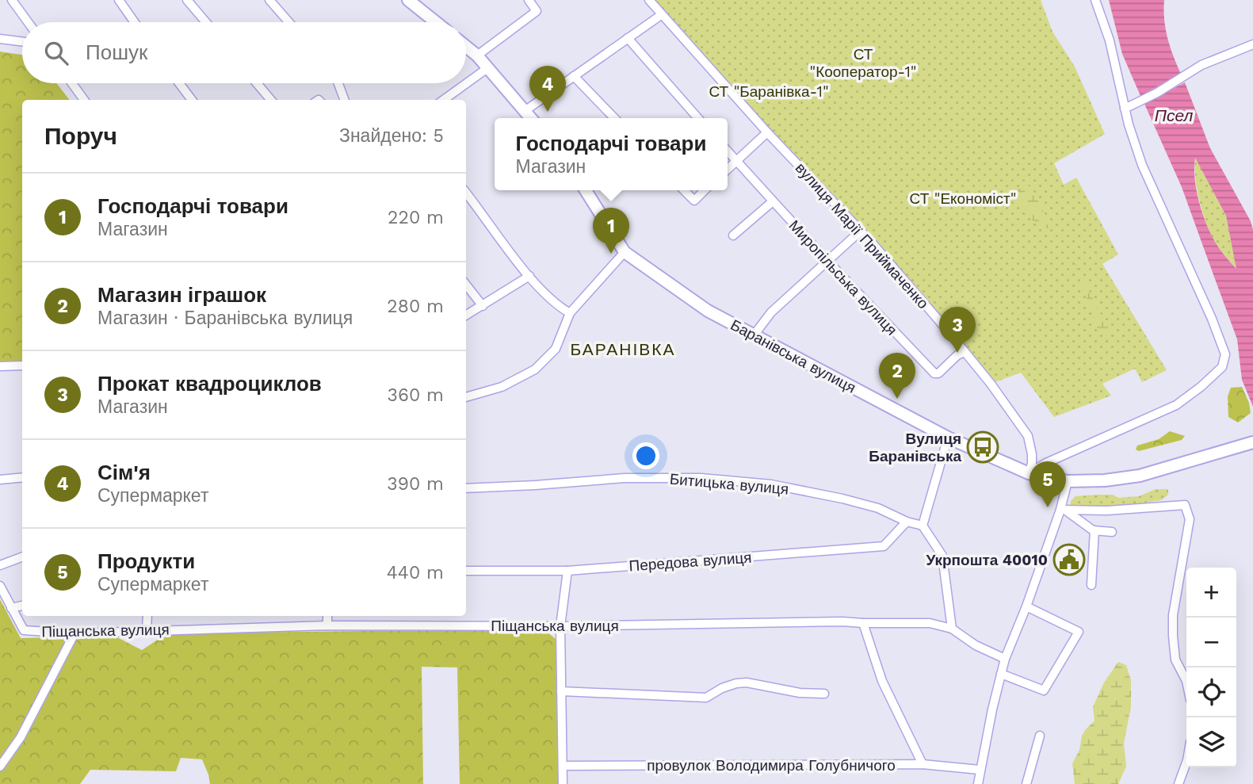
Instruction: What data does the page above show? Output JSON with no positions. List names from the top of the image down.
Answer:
{
  "streets": {
    "main road": ["Баранівська вулиця"],
    "street": [
      "вулиця Марії Приймаченко",
      "Миропільська вулиця",
      "Битицька вулиця",
      "Передова вулиця",
      "Піщанська вулиця",
      "провулок Володимира Голубничого"
    ]
  },
  "crossings": [
    ["вулиця Марії Приймаченко", "Миропільська вулиця"],
    ["вулиця Марії Приймаченко", "Баранівська вулиця"],
    ["Битицька вулиця", "Передова вулиця"]
  ],
  "districts": ["БАРАНІВКА"],
  "water": ["Псел"],
  "parks": ["СТ \"Кооператор-1\"", "СТ \"Баранівка-1\"", "СТ \"Економіст\""],
  "places": {
    "bus stop": ["Вулиця Баранівська"],
    "public building": ["Укрпошта 40010"]
  },
  "page": {
    "search": "Пошук",
    "pins": [
      "4",
      "1",
      "3",
      "2",
      "5"
    ],
    "heading": ["Поруч", "Знайдено: 5"],
    "popup": ["Господарчі товари", "Магазин"],
    "list": [
      {
        "mark": "1",
        "name": "Господарчі товари",
        "note": "Магазин",
        "value": "220 m"
      },
      {
        "mark": "2",
        "name": "Магазин іграшок",
        "note": "Магазин · Баранівська вулиця",
        "value": "280 m"
      },
      {
        "mark": "3",
        "name": "Прокат квадроциклов",
        "note": "Магазин",
        "value": "360 m"
      },
      {
        "mark": "4",
        "name": "Сім'я",
        "note": "Супермаркет",
        "value": "390 m"
      },
      {
        "mark": "5",
        "name": "Продукти",
        "note": "Супермаркет",
        "value": "440 m"
      }
    ],
    "map_buttons": ["+", "−"]
  }
}
